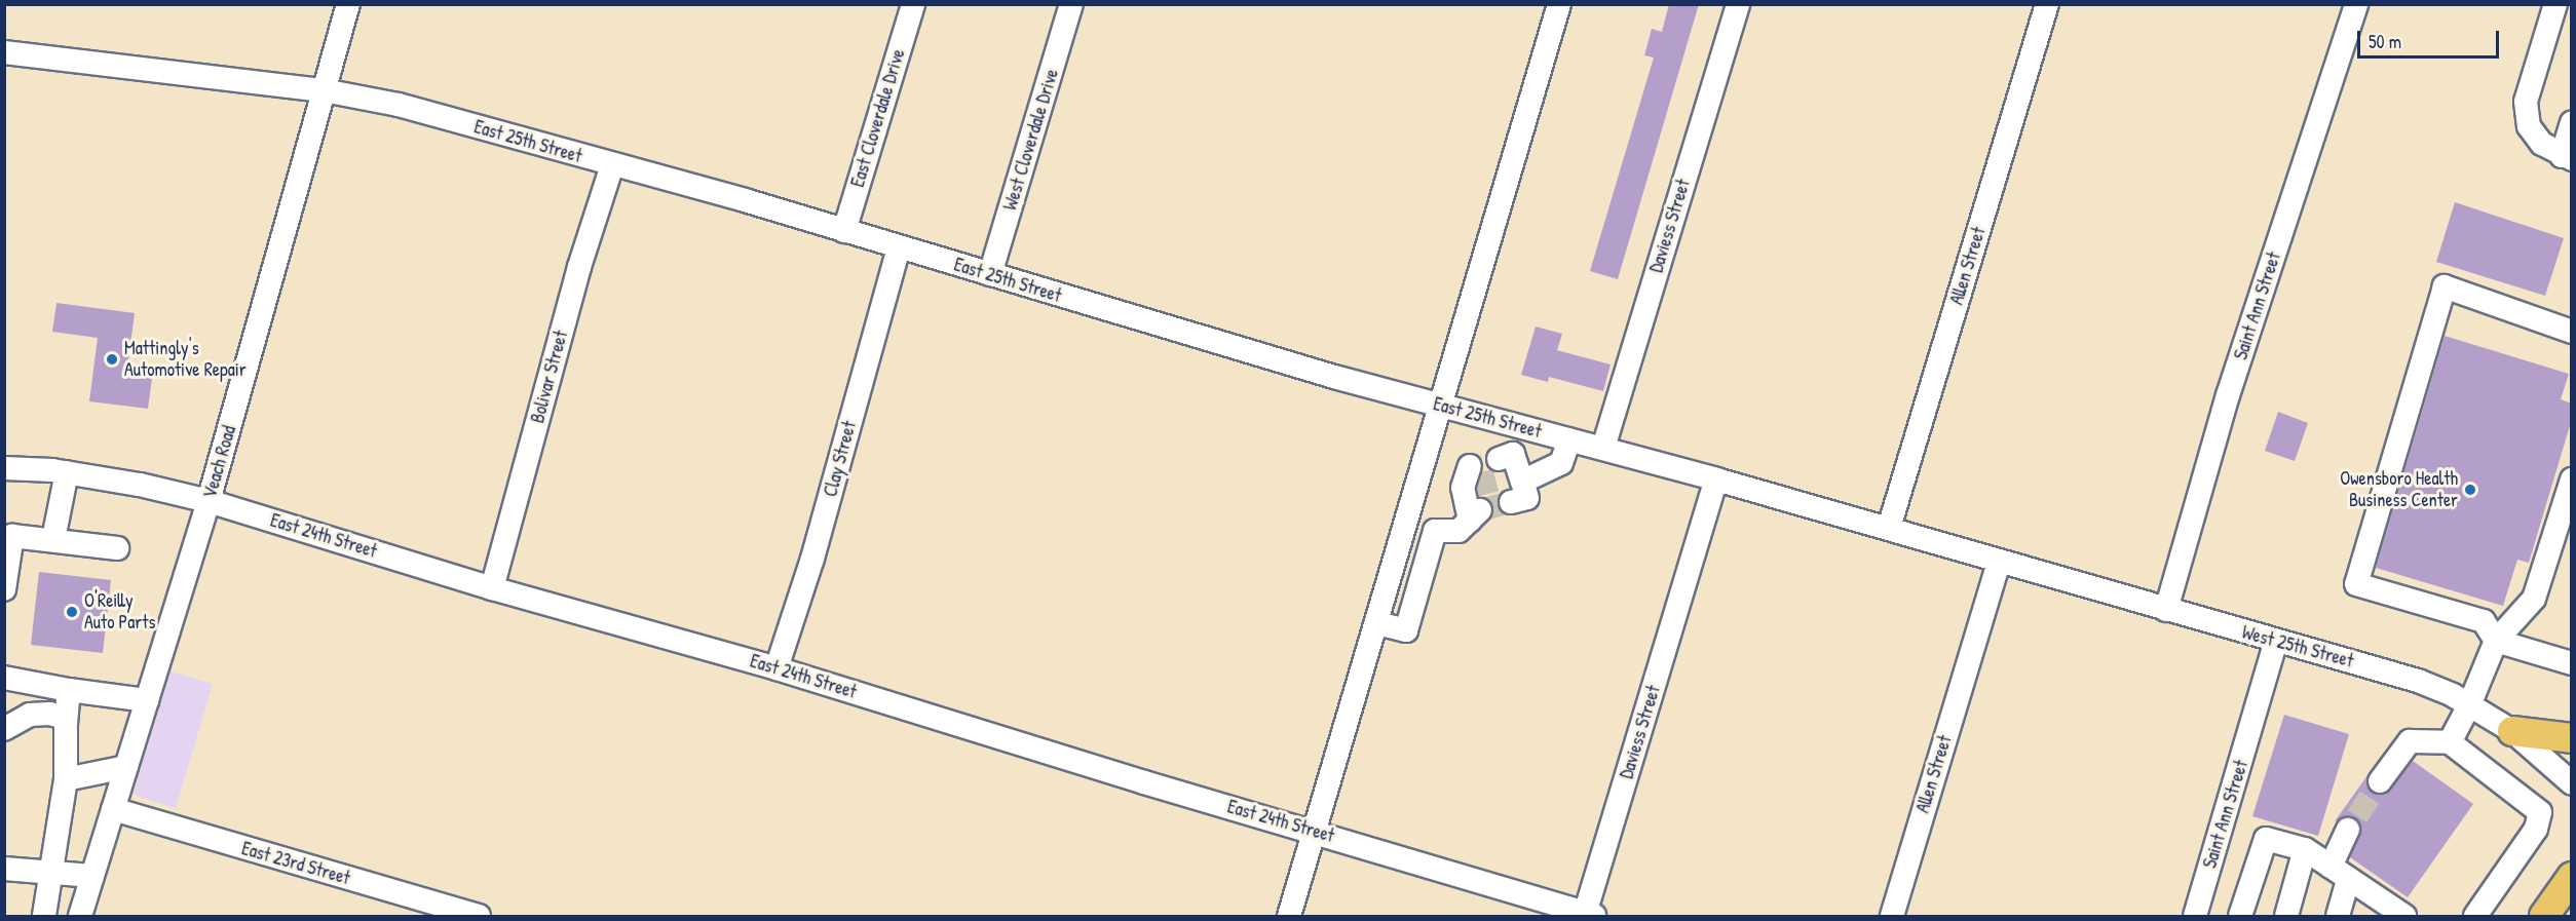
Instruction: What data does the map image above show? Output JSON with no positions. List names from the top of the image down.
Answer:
{
  "streets": {
    "street": [
      "East Cloverdale Drive",
      "West Cloverdale Drive",
      "East 25th Street",
      "Daviess Street",
      "Allen Street",
      "Saint Ann Street",
      "Bolivar Street",
      "Clay Street",
      "Veach Road",
      "East 24th Street",
      "West 25th Street",
      "East 23rd Street"
    ]
  },
  "crossings": [
    ["East Cloverdale Drive", "East 25th Street"],
    ["West Cloverdale Drive", "East 25th Street"],
    ["East 25th Street", "Daviess Street"],
    ["East 25th Street", "Allen Street"],
    ["East 25th Street", "Bolivar Street"],
    ["East 25th Street", "Clay Street"],
    ["East 25th Street", "Veach Road"],
    ["East 25th Street", "West 25th Street"],
    ["Daviess Street", "East 24th Street"],
    ["Allen Street", "West 25th Street"],
    ["Saint Ann Street", "West 25th Street"],
    ["Bolivar Street", "East 24th Street"],
    ["Clay Street", "East 24th Street"],
    ["Veach Road", "East 24th Street"],
    ["Veach Road", "East 23rd Street"]
  ],
  "places": ["Mattingly's Automotive Repair", "Owensboro Health Business Center", "O'Reilly Auto Parts"],
  "scale_bar": "50 m"
}
